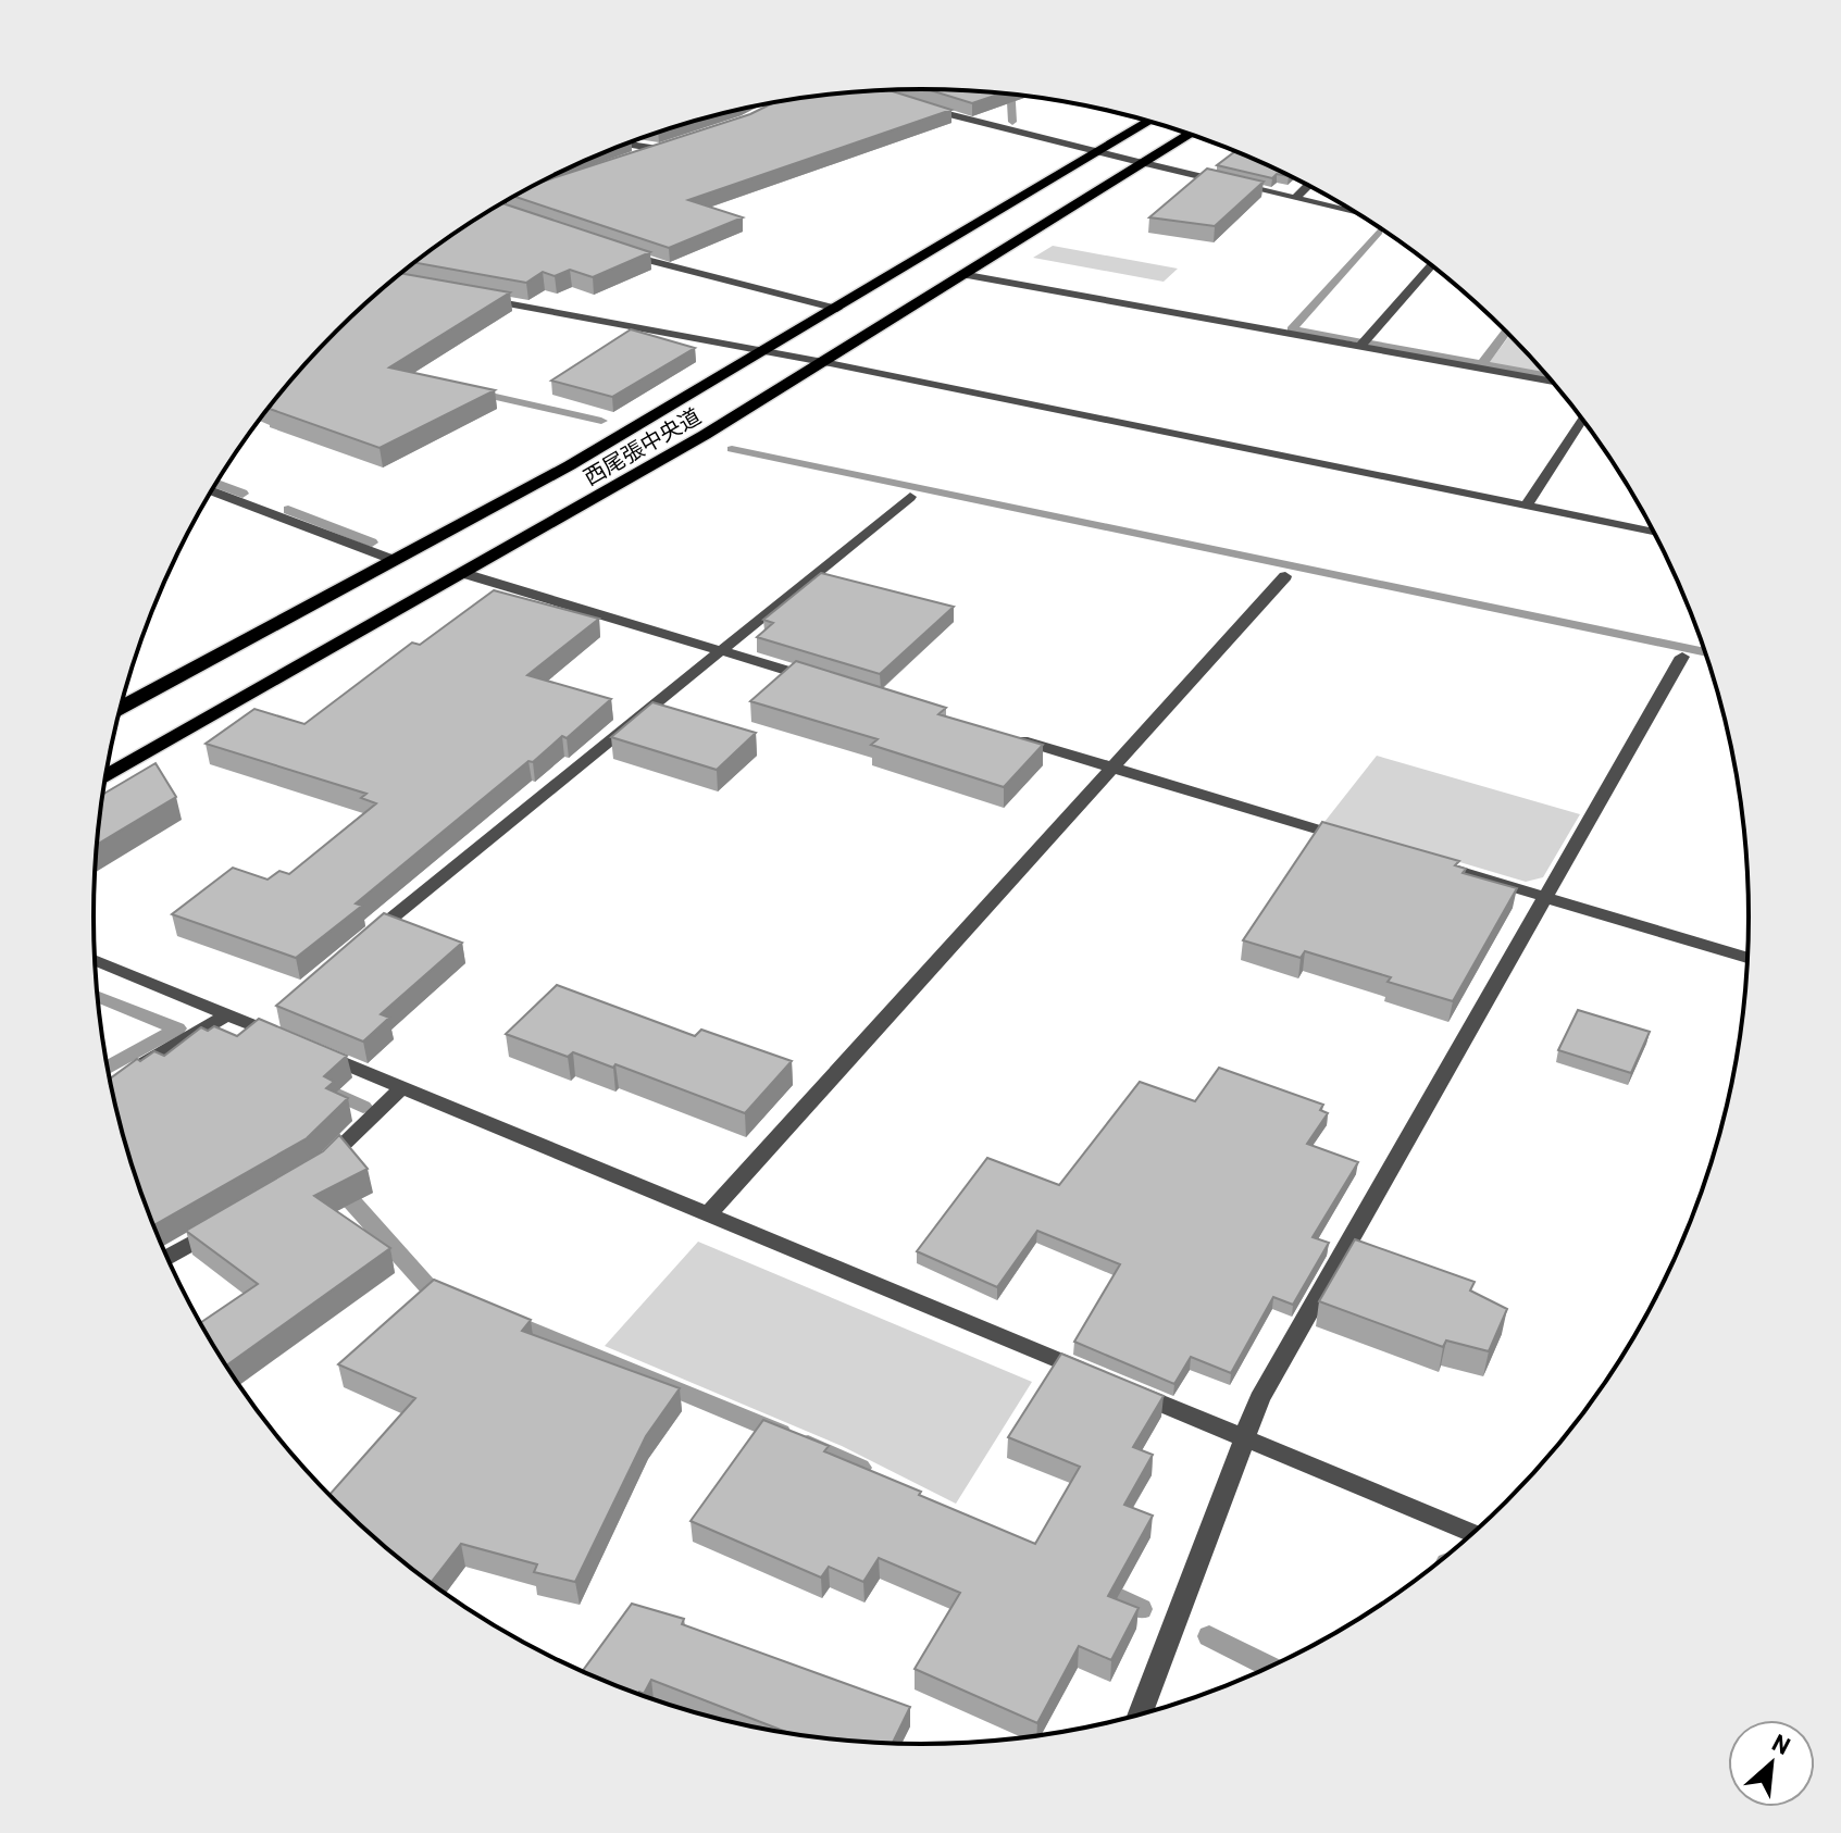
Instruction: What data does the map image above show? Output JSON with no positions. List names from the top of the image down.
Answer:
{
  "streets": {
    "main road": ["西尾張中央道"]
  },
  "north": "top right"
}
